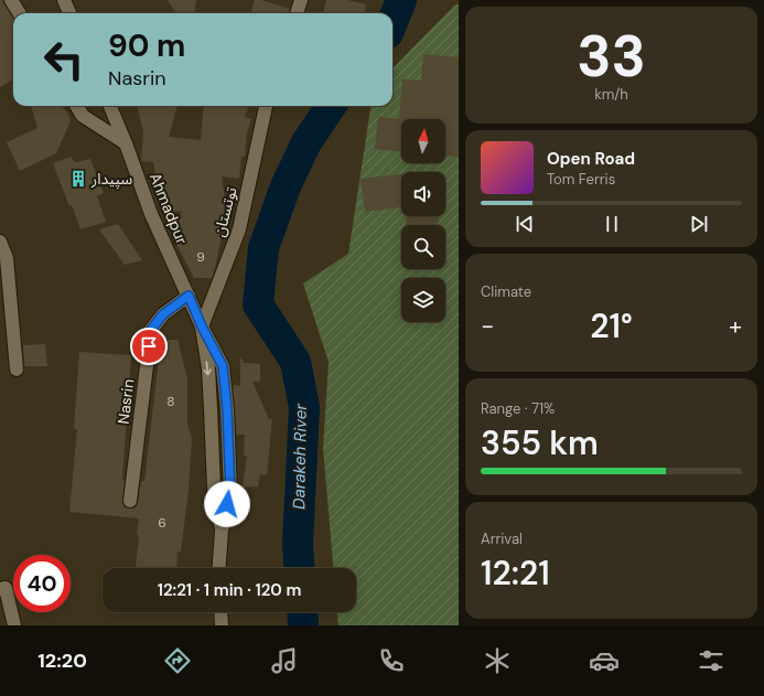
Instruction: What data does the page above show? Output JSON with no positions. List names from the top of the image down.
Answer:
{
  "streets": {
    "street": ["Ahmadpur", "توتستان", "Nasrin"]
  },
  "crossings": [
    ["Ahmadpur", "توتستان"],
    ["Ahmadpur", "Nasrin"]
  ],
  "water": ["Darakeh River"],
  "places": {
    "building": ["سپیدار"]
  },
  "house_numbers": ["9", "8", "6"],
  "north": "top",
  "page": {
    "tile": [
      ["33", "km/h"],
      "Climate",
      ["Range · 71%", "355 km"],
      ["Arrival", "12:21"]
    ],
    "turn": ["90 m", "Nasrin"],
    "song": ["Open Road", "Tom Ferris"],
    "heat": ["−", "21°", "+"],
    "limit": "40",
    "trip": "12:21 · 1 min · 120 m",
    "tabs": "12:20"
  }
}
